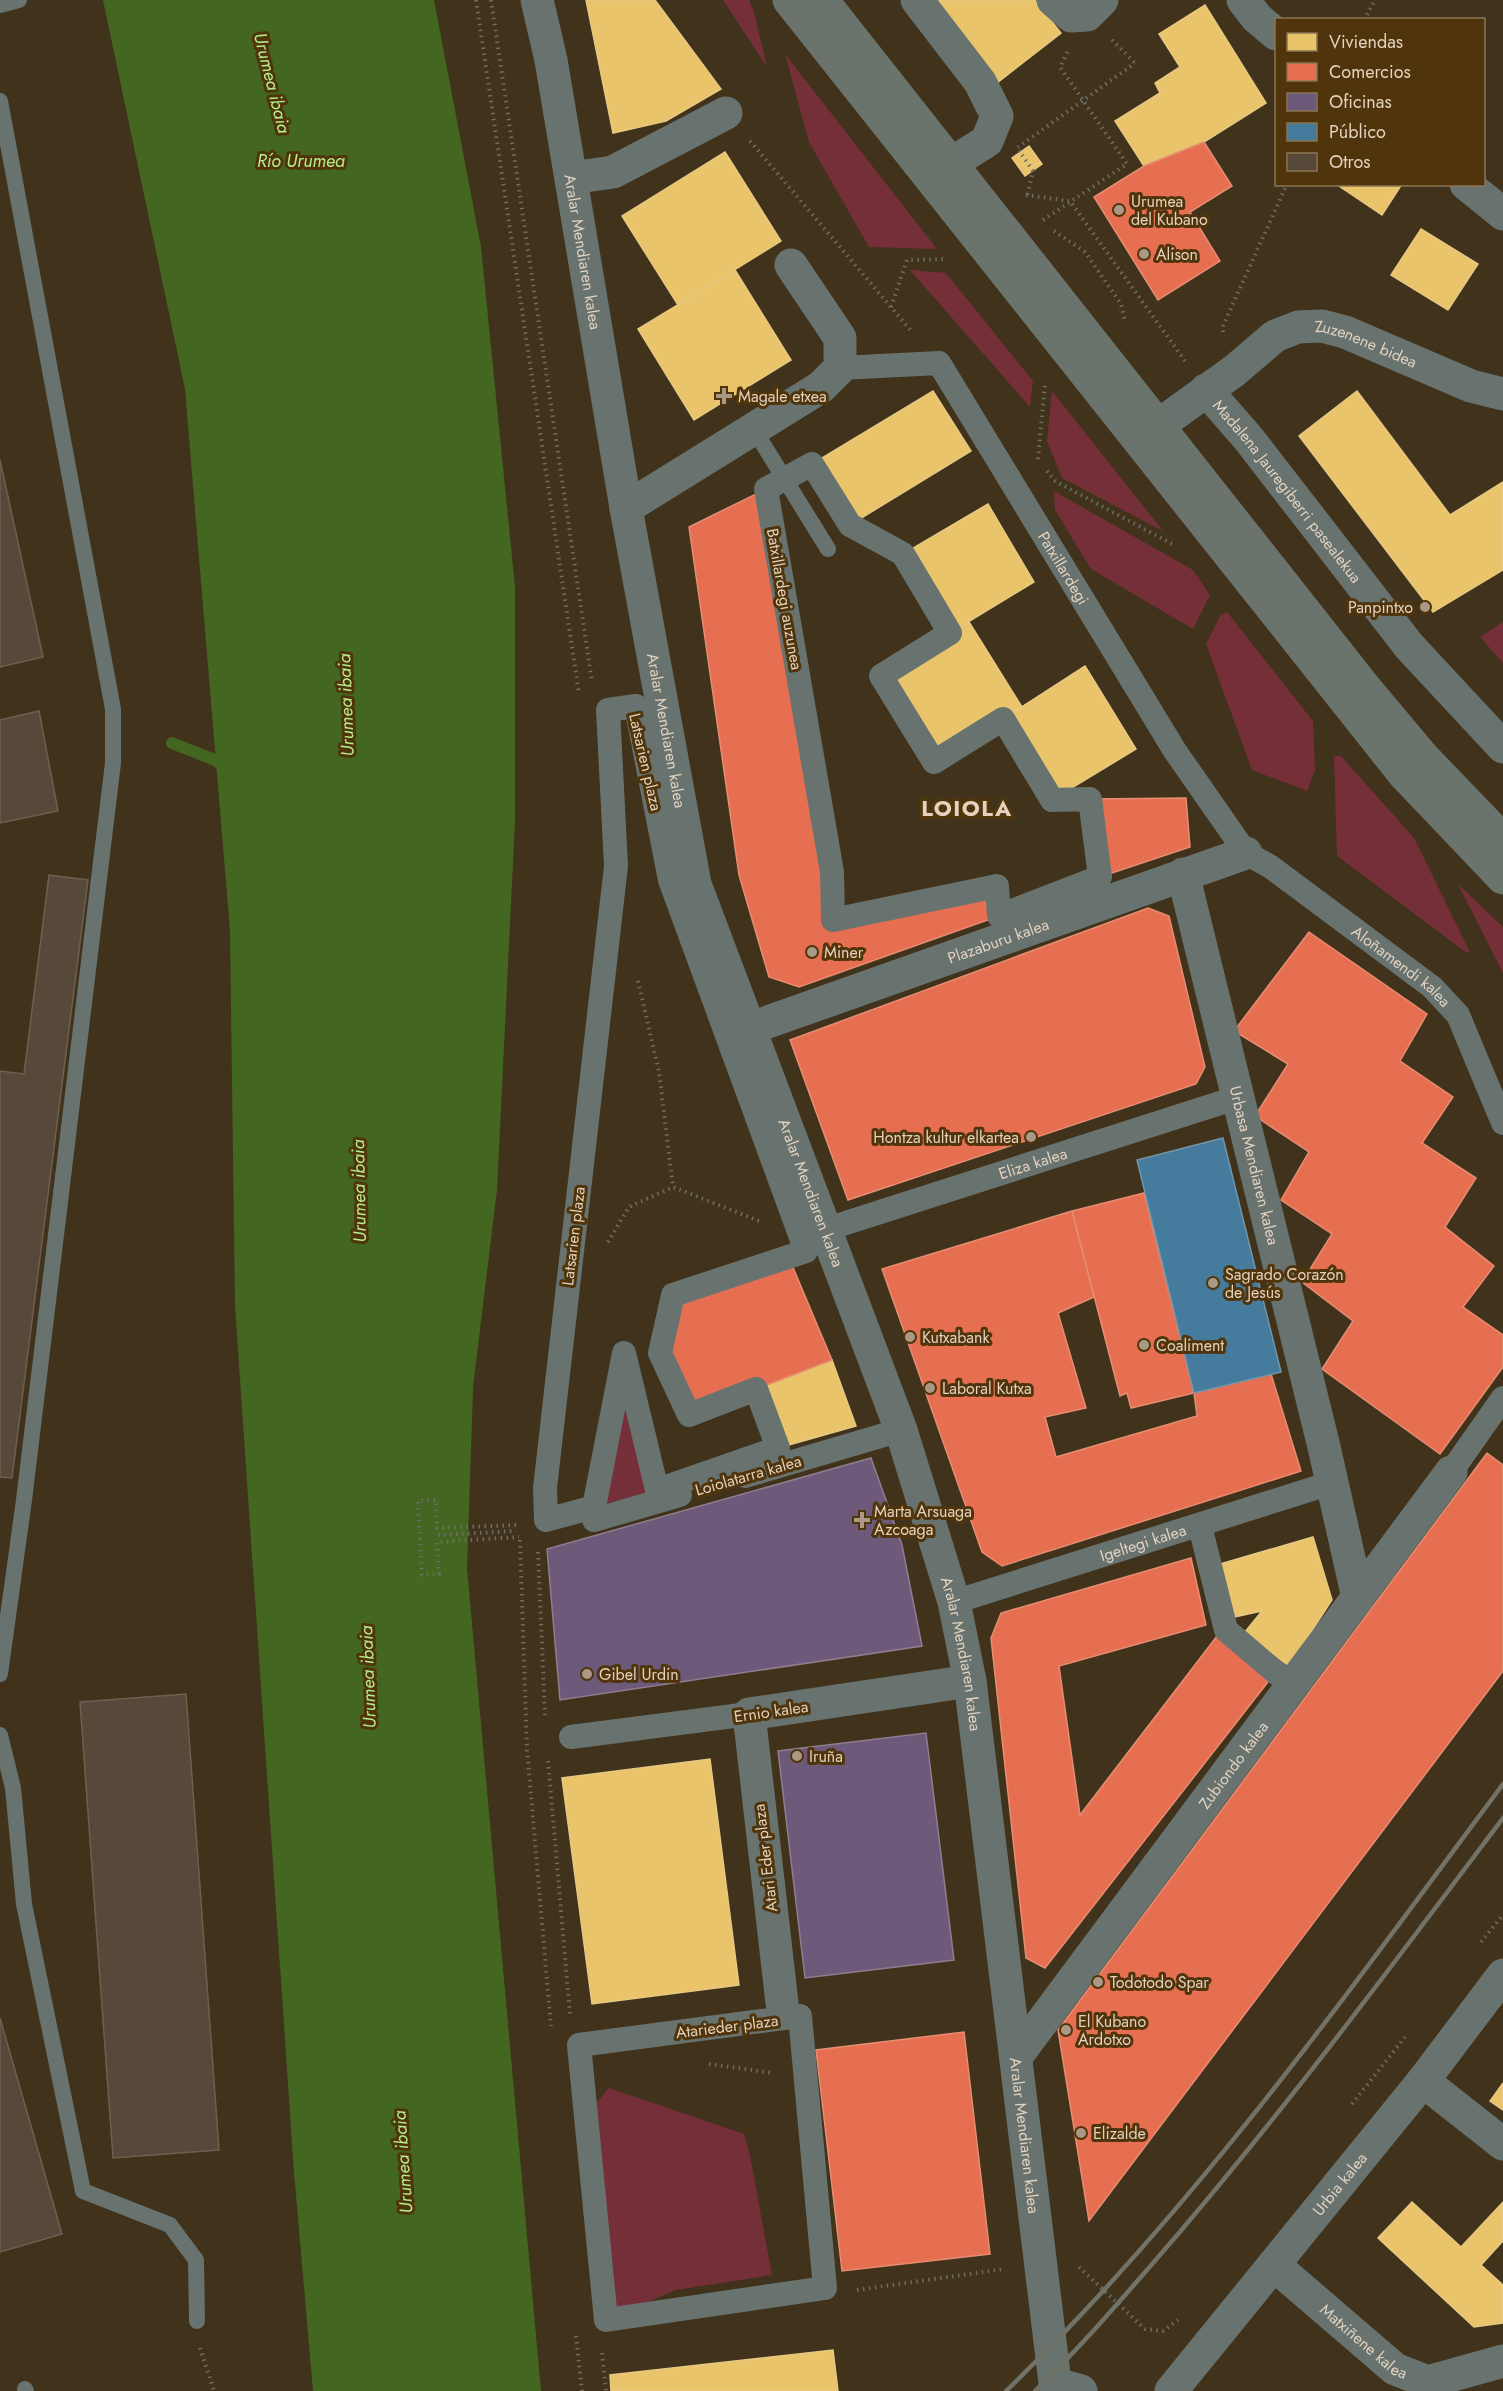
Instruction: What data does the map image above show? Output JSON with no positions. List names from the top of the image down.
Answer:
{
  "streets": {
    "street": [
      "Aralar Mendiaren kalea",
      "Zuzenene bidea",
      "Madalena Jauregiberri pasealekua",
      "Patxillardegi",
      "Batxillardegi auzunea",
      "Latsarien plaza",
      "Plazaburu kalea",
      "Aloñamendi kalea",
      "Eliza kalea",
      "Urbasa Mendiaren kalea",
      "Loiolatarra kalea",
      "Igeltegi kalea",
      "Ernio kalea",
      "Zubiondo kalea",
      "Atari Eder plaza",
      "Atarieder plaza",
      "Urbia kalea",
      "Matxiñene kalea"
    ]
  },
  "crossings": [
    ["Aralar Mendiaren kalea", "Latsarien plaza"],
    ["Aralar Mendiaren kalea", "Plazaburu kalea"],
    ["Aralar Mendiaren kalea", "Eliza kalea"],
    ["Aralar Mendiaren kalea", "Loiolatarra kalea"],
    ["Aralar Mendiaren kalea", "Igeltegi kalea"],
    ["Aralar Mendiaren kalea", "Ernio kalea"],
    ["Aralar Mendiaren kalea", "Zubiondo kalea"],
    ["Zuzenene bidea", "Madalena Jauregiberri pasealekua"],
    ["Patxillardegi", "Plazaburu kalea"],
    ["Patxillardegi", "Aloñamendi kalea"],
    ["Latsarien plaza", "Eliza kalea"],
    ["Plazaburu kalea", "Aloñamendi kalea"],
    ["Plazaburu kalea", "Urbasa Mendiaren kalea"],
    ["Eliza kalea", "Urbasa Mendiaren kalea"],
    ["Urbasa Mendiaren kalea", "Igeltegi kalea"],
    ["Urbasa Mendiaren kalea", "Zubiondo kalea"],
    ["Ernio kalea", "Atari Eder plaza"],
    ["Urbia kalea", "Matxiñene kalea"]
  ],
  "districts": ["LOIOLA"],
  "water": ["Urumea ibaia", "Río Urumea"],
  "places": {
    "other": [
      "Urumea del Kubano",
      "Alison",
      "Panpintxo",
      "Miner",
      "Hontza kultur elkartea",
      "Sagrado Corazón de Jesús",
      "Kutxabank",
      "Coaliment",
      "Laboral Kutxa",
      "Gibel Urdin",
      "Iruña",
      "Todotodo Spar",
      "El Kubano Ardotxo",
      "Elizalde"
    ],
    "health": ["Magale etxea", "Marta Arsuaga Azcoaga"]
  },
  "legend": [
    "Viviendas",
    "Comercios",
    "Oficinas",
    "Público",
    "Otros"
  ]
}
